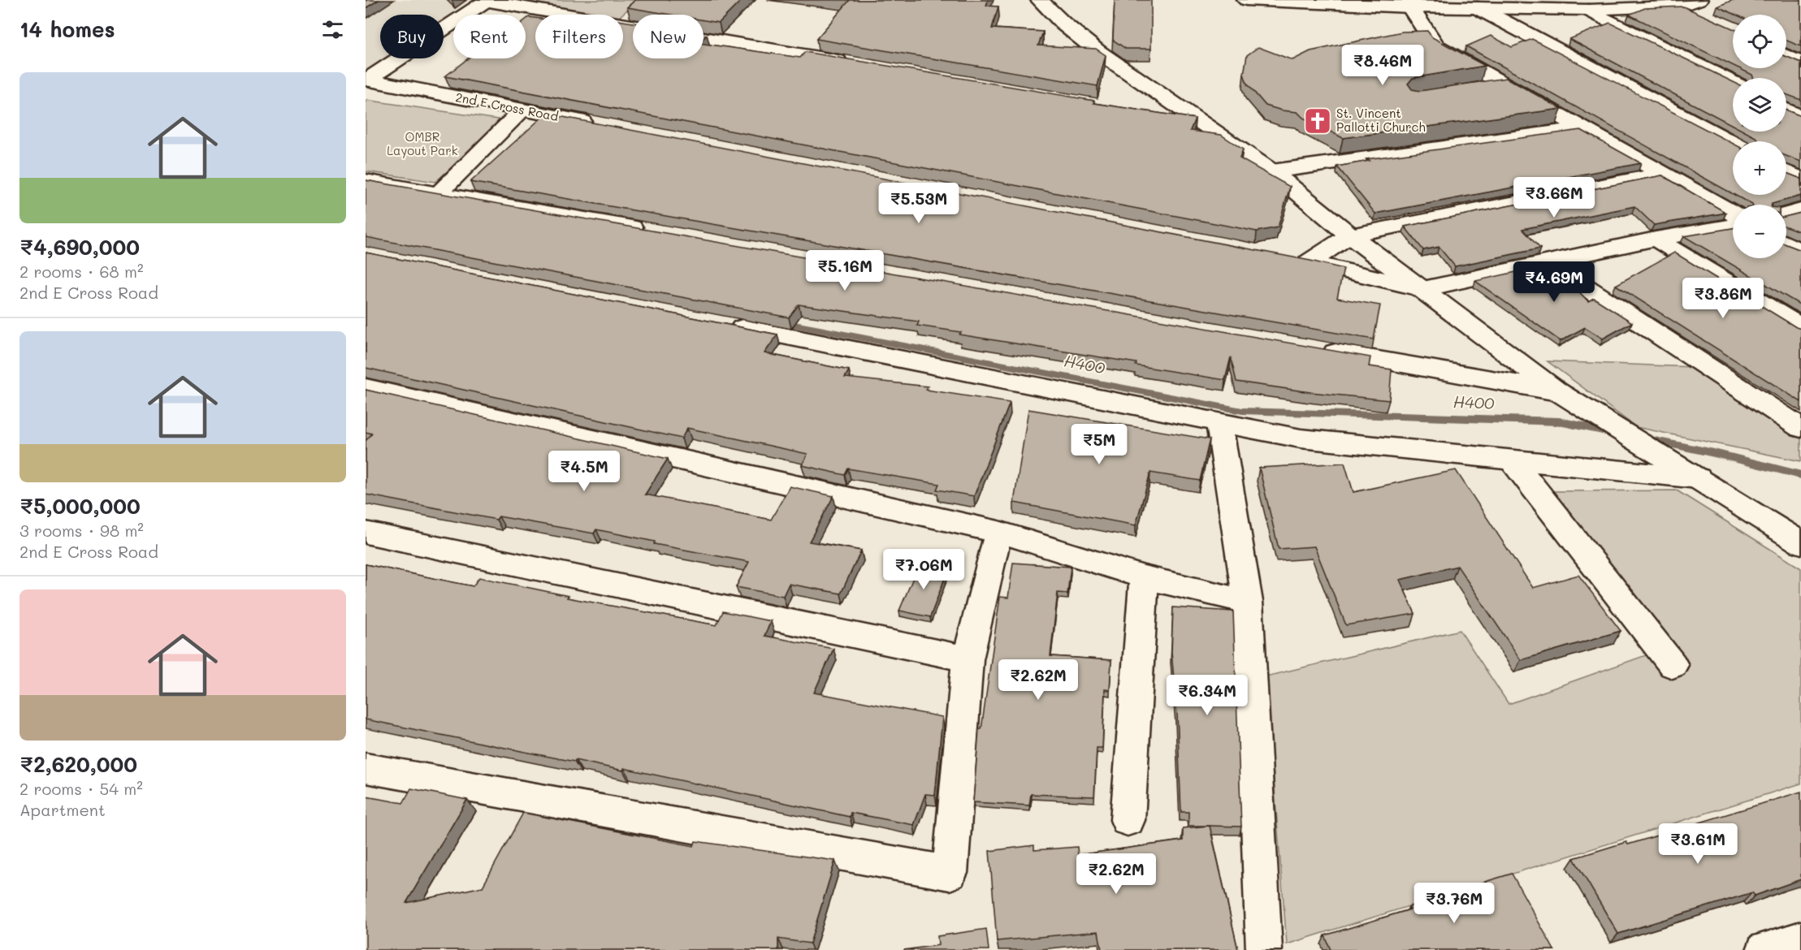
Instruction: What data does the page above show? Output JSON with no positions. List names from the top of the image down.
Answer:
{
  "streets": {
    "street": ["2nd E Cross Road"]
  },
  "water": ["H400"],
  "parks": ["OMBR Layout Park"],
  "places": {
    "church": ["St. Vincent Pallotti Church"]
  },
  "page": {
    "heading": "14 homes",
    "map_buttons": ["+", "−"],
    "chip": [
      "Buy",
      "Rent",
      "Filters",
      "New"
    ],
    "price": [
      "₹8.46M",
      "₹3.66M",
      "₹5.53M",
      "₹5.16M",
      "₹4.69M",
      "₹3.86M",
      "₹5M",
      "₹4.5M",
      "₹7.06M",
      "₹2.62M",
      "₹6.34M",
      "₹3.61M",
      "₹2.62M",
      "₹3.76M"
    ],
    "list": [
      {
        "name": "₹4,690,000",
        "note": "2 rooms · 68 m² · 2nd E Cross Road"
      },
      {
        "name": "₹5,000,000",
        "note": "3 rooms · 98 m² · 2nd E Cross Road"
      },
      {
        "name": "₹2,620,000",
        "note": "2 rooms · 54 m² · Apartment"
      }
    ]
  }
}
